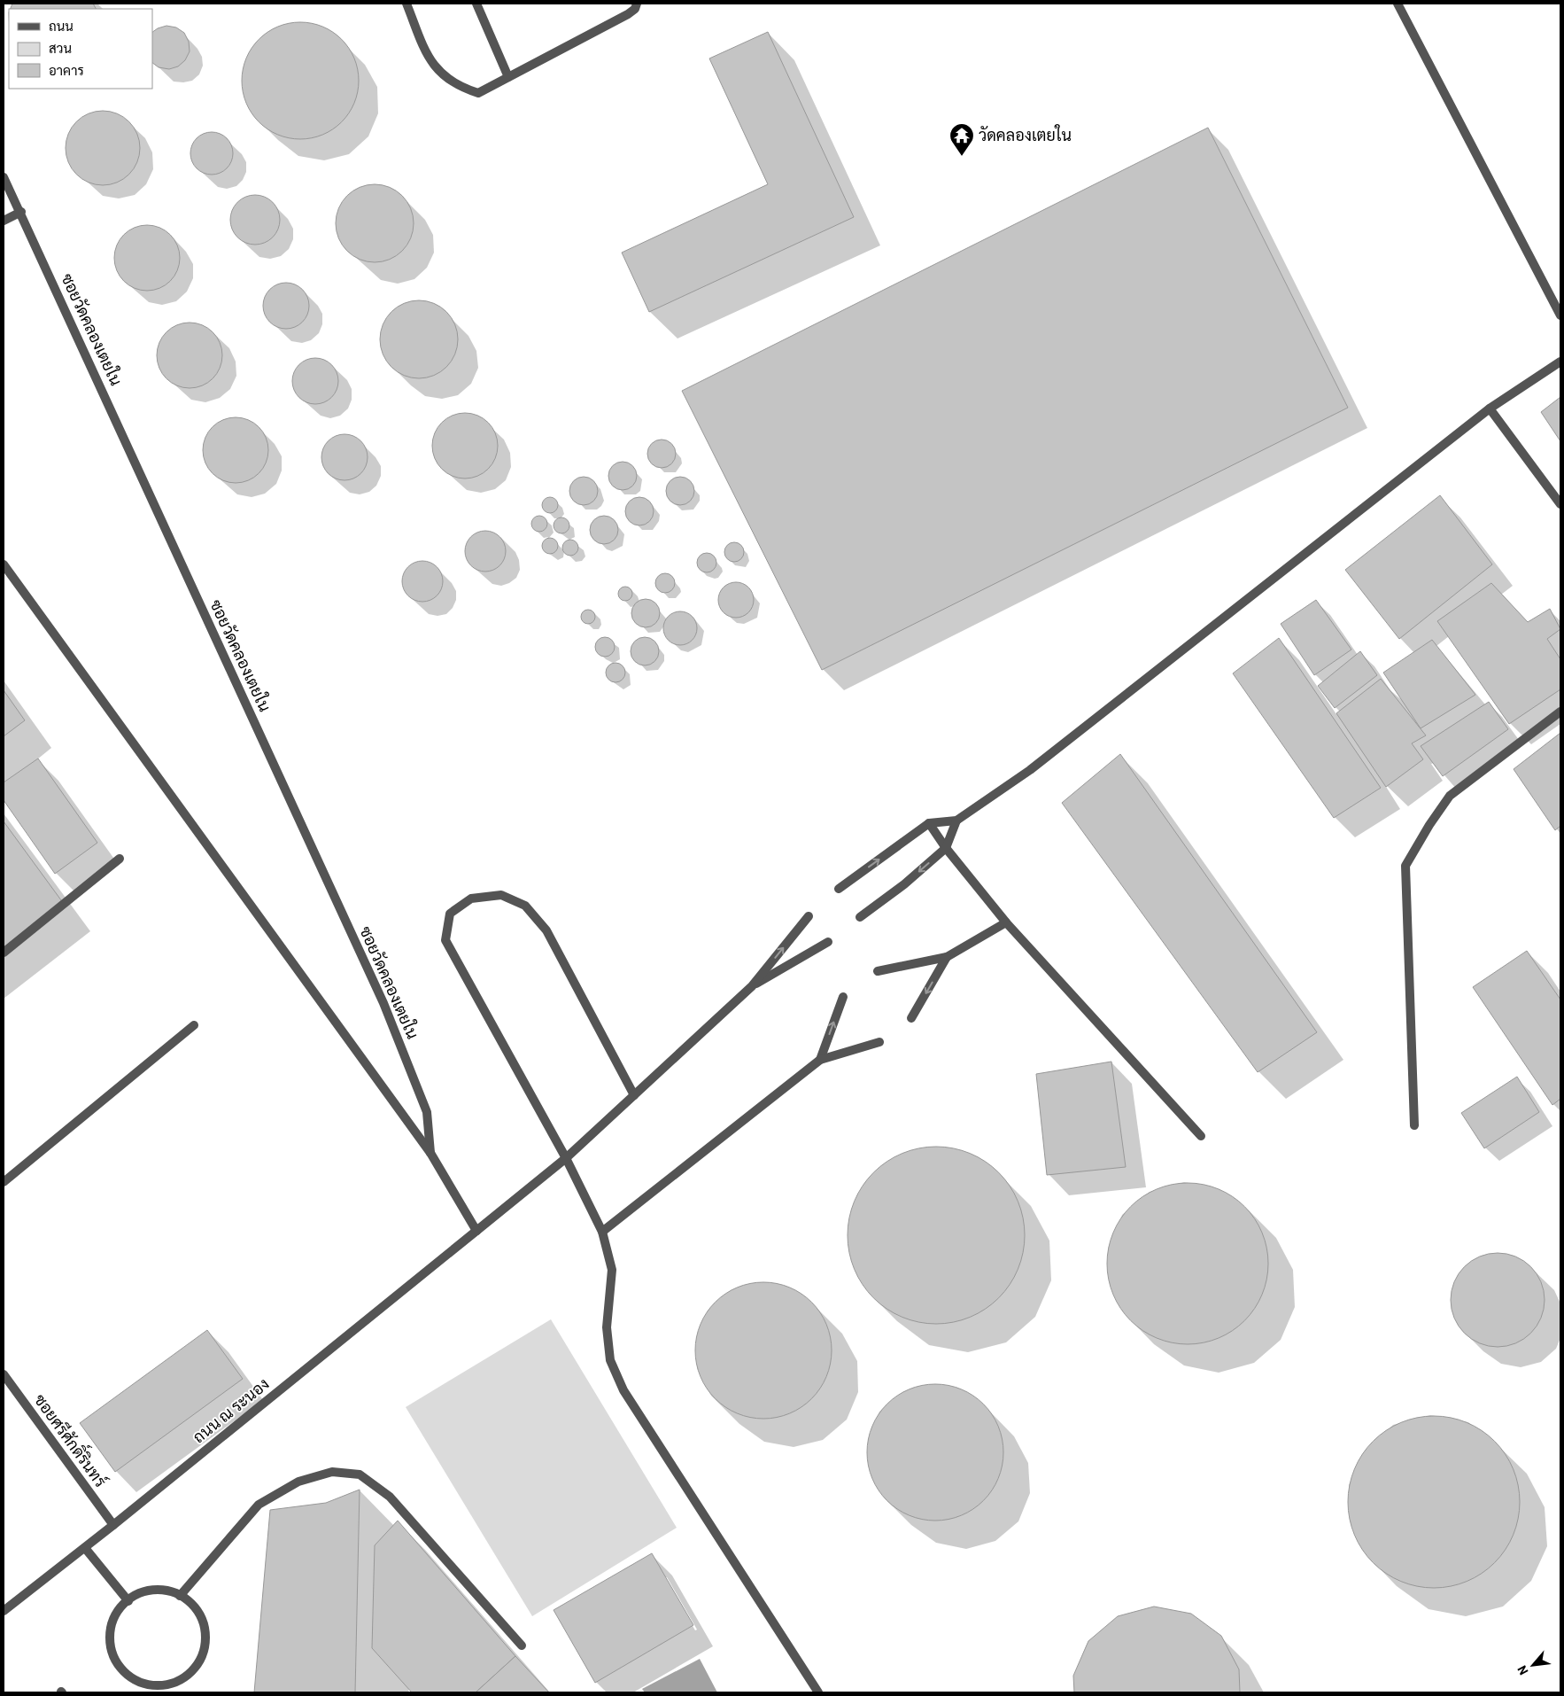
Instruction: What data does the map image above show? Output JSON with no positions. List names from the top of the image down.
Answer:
{
  "streets": {
    "street": ["ซอยวัดคลองเตยใน", "ถนน ณ ระนอง", "ซอยศรีศักดิ์รินทร์"]
  },
  "crossings": [
    ["ถนน ณ ระนอง", "ซอยศรีศักดิ์รินทร์"]
  ],
  "places": {
    "temple": ["วัดคลองเตยใน"]
  },
  "legend": ["ถนน", "สวน", "อาคาร"],
  "north": "bottom left"
}
